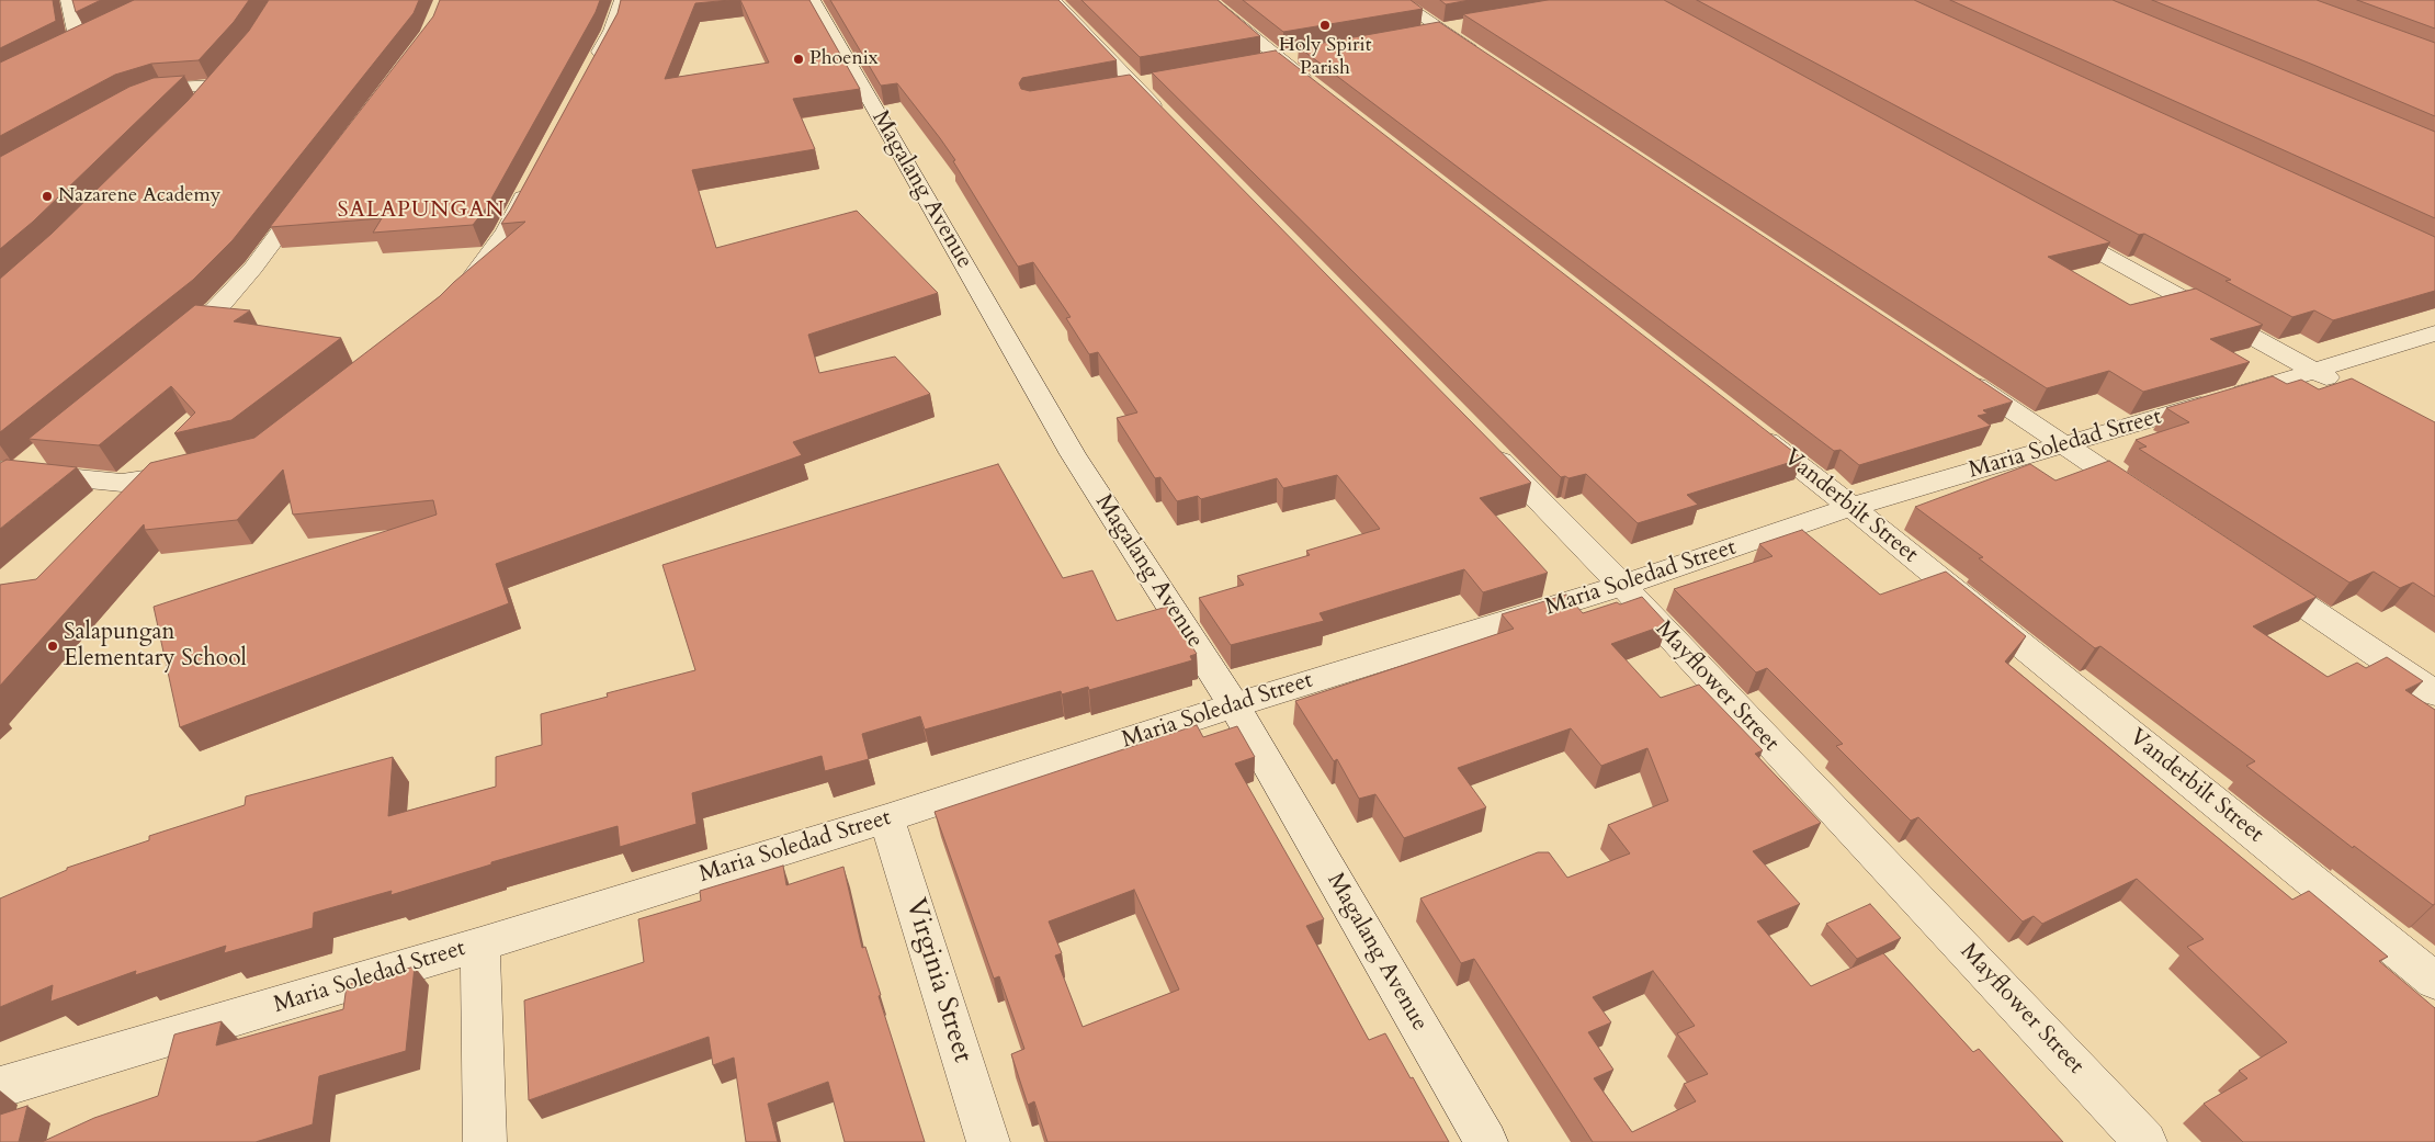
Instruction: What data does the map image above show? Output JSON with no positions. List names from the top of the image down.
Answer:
{
  "streets": {
    "street": [
      "Magalang Avenue",
      "Maria Soledad Street",
      "Vanderbilt Street",
      "Mayflower Street",
      "Virginia Street"
    ]
  },
  "crossings": [
    ["Magalang Avenue", "Maria Soledad Street"],
    ["Maria Soledad Street", "Vanderbilt Street"],
    ["Maria Soledad Street", "Mayflower Street"],
    ["Maria Soledad Street", "Virginia Street"]
  ],
  "districts": ["SALAPUNGAN"],
  "places": [
    "Holy Spirit Parish",
    "Phoenix",
    "Nazarene Academy",
    "Salapungan Elementary School"
  ]
}
